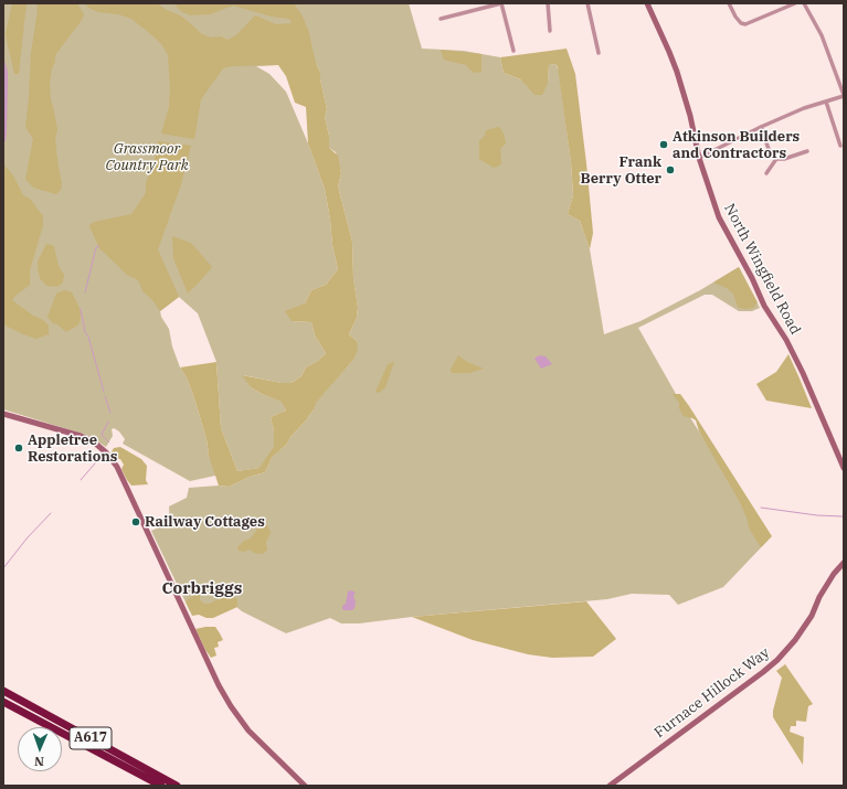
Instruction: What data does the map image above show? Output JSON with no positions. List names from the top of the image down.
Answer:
{
  "streets": {
    "highway": ["A617"],
    "main road": ["North Wingfield Road", "Furnace Hillock Way"]
  },
  "districts": ["Corbriggs"],
  "parks": ["Grassmoor Country Park"],
  "places": [
    "Atkinson Builders and Contractors",
    "Frank Berry Otter",
    "Appletree Restorations",
    "Railway Cottages"
  ],
  "north": "bottom"
}
